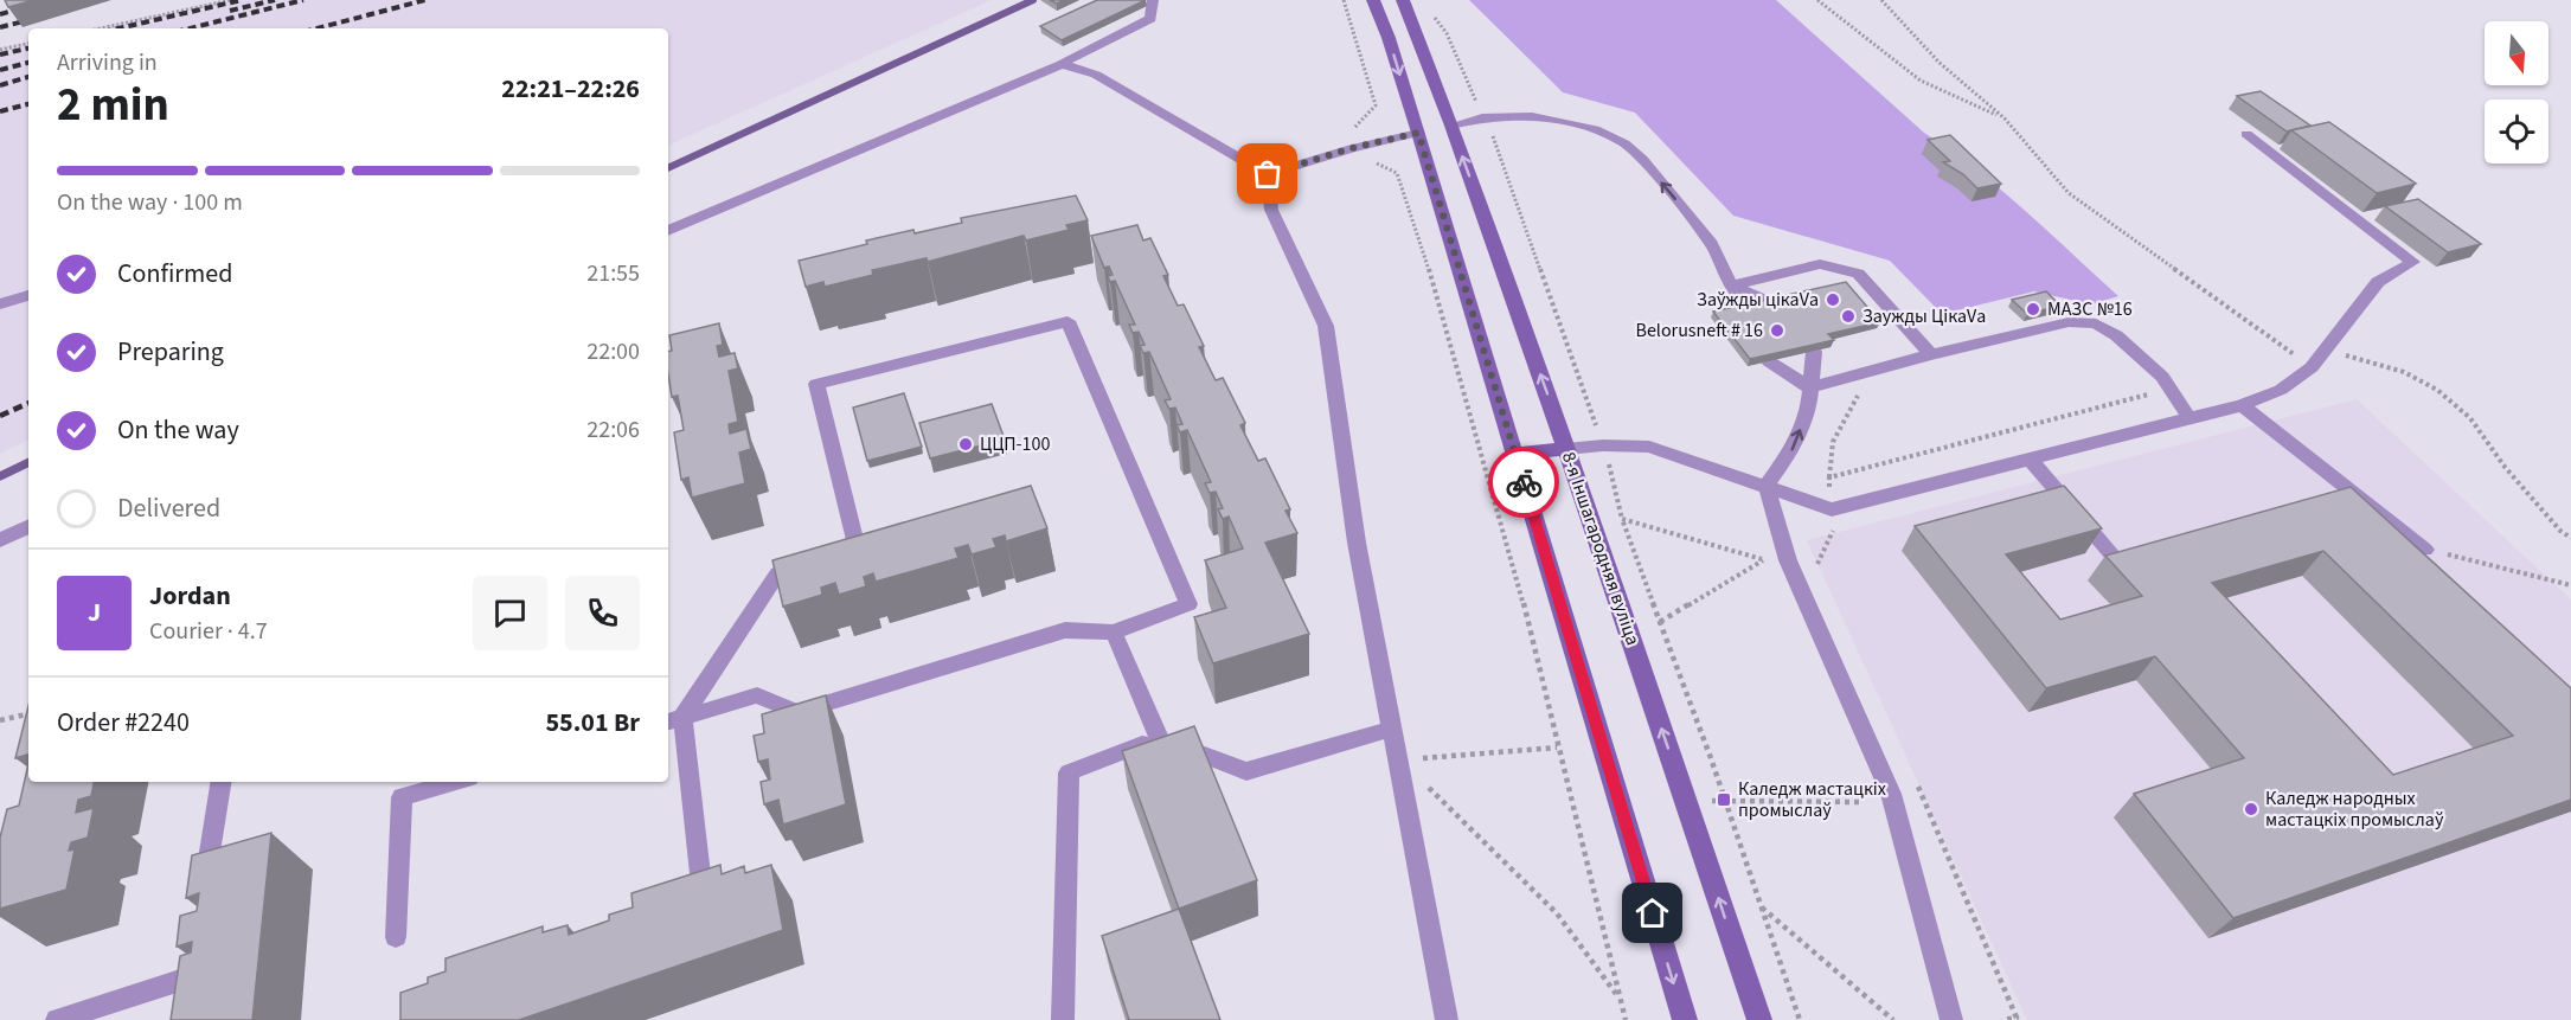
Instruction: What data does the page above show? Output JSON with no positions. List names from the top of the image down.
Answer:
{
  "streets": {
    "main road": ["8-я Іншагародняя вуліца"]
  },
  "places": {
    "other": [
      "Заўжды цікаVа",
      "МАЗС №16",
      "Заужды ЦікаVа",
      "Belorusneft # 16",
      "ЦЦП-100",
      "Каледж народных мастацкіх промыслаў"
    ],
    "transit": ["Каледж мастацкіх промыслаў"]
  },
  "north": "bottom",
  "page": {
    "heading": ["2 min", "Arriving in", "22:21–22:26"],
    "panel": [
      "Jordan",
      "Courier · 4.7",
      "Order #2240",
      "55.01 Br"
    ],
    "bar": "On the way · 100 m",
    "list": [
      ["Confirmed", "21:55"],
      ["Preparing", "22:00"],
      ["On the way", "22:06"],
      "Delivered"
    ],
    "round": "J"
  }
}
